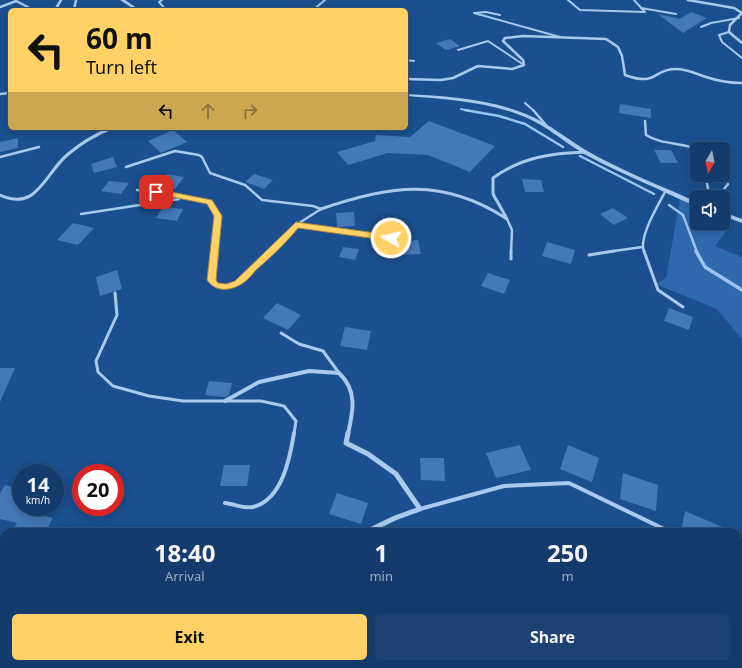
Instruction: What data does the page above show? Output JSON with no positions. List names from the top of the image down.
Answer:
{
  "north": "bottom",
  "page": {
    "turn": ["60 m", "Turn left"],
    "speed": "14 km/h",
    "limit": "20",
    "eta": [
      "18:40",
      "Arrival",
      "1",
      "min",
      "250",
      "m"
    ],
    "buttons": ["Exit", "Share"]
  }
}
